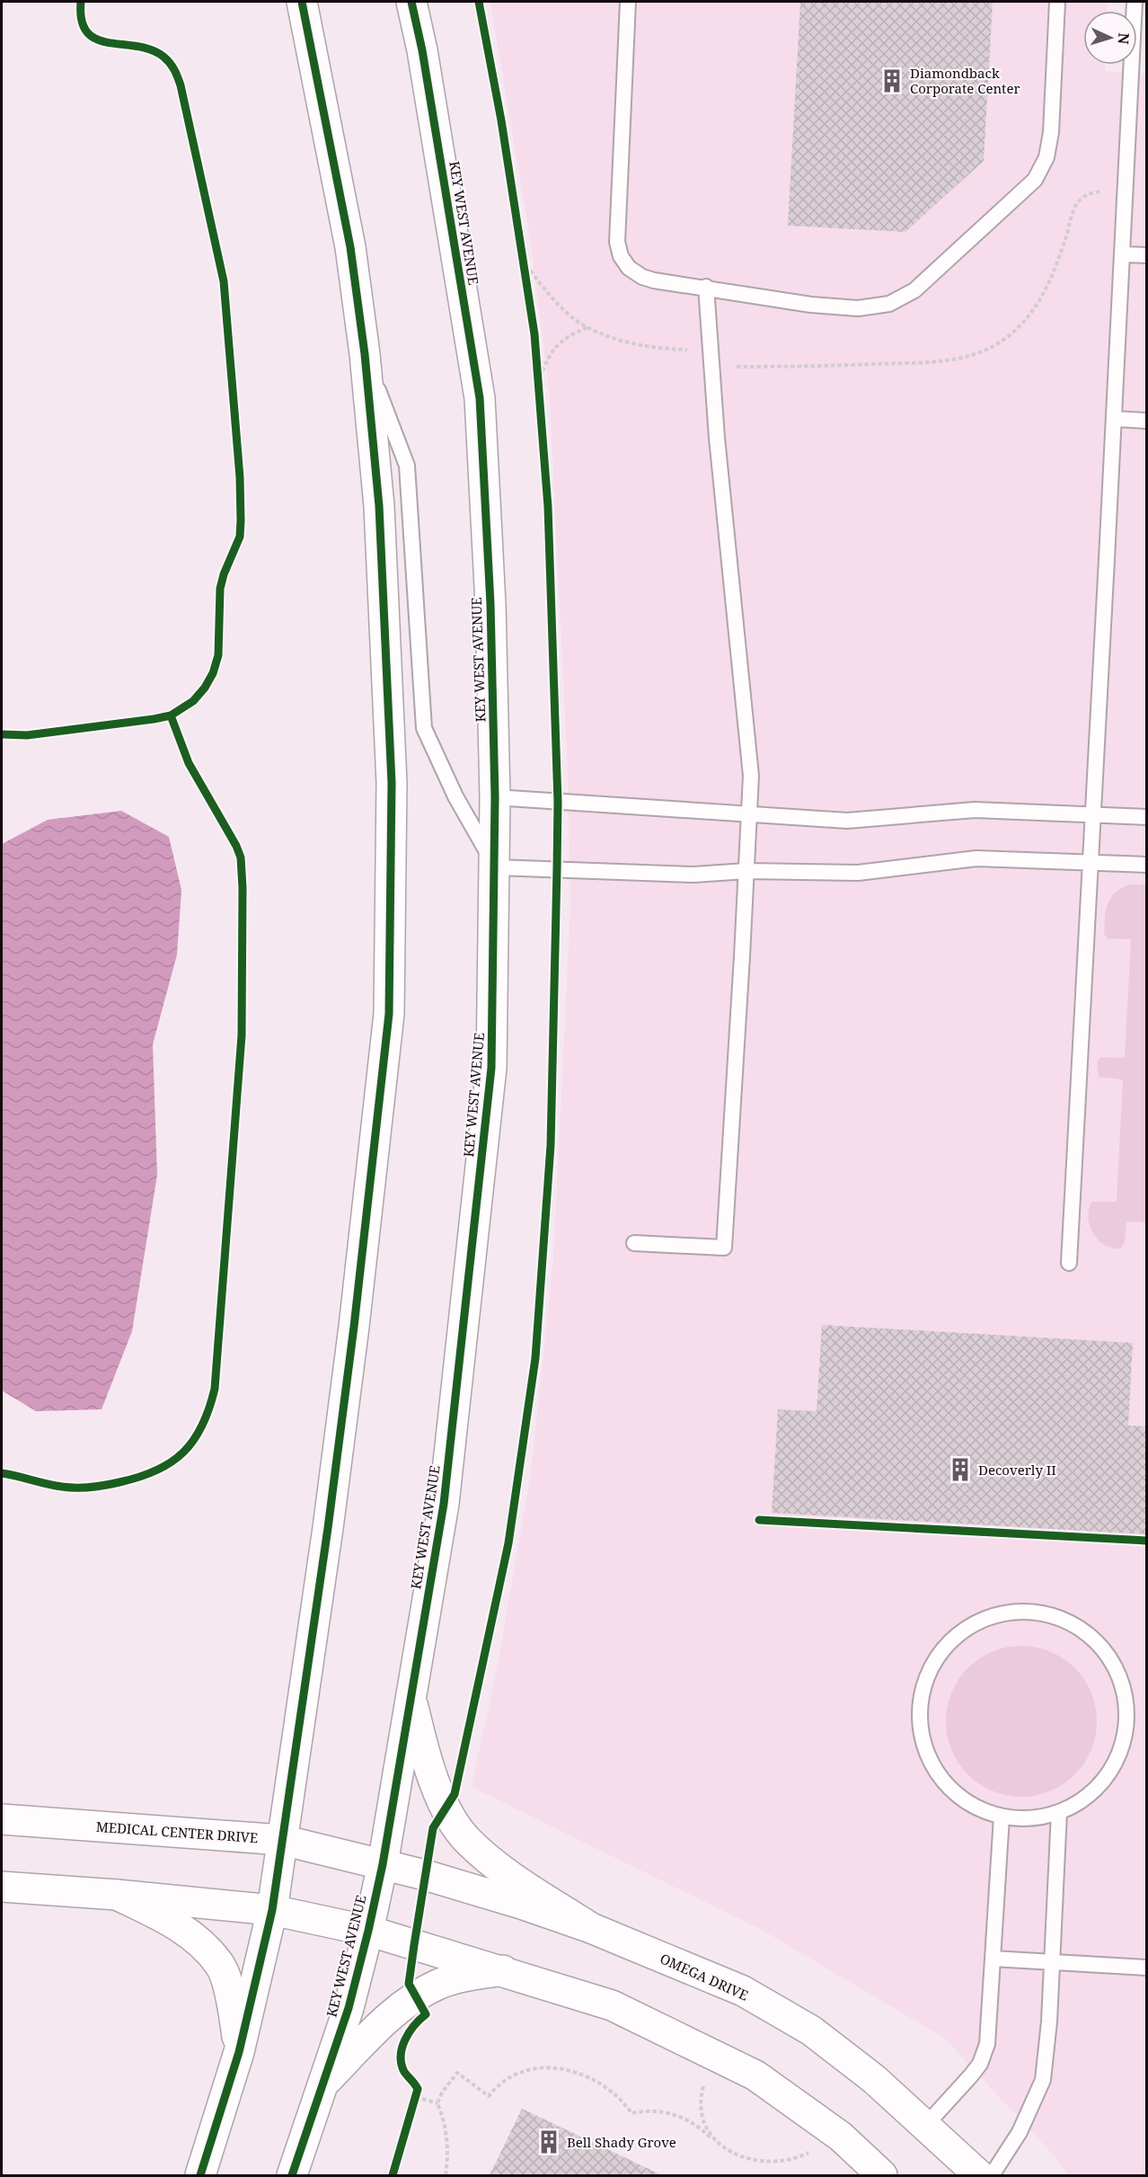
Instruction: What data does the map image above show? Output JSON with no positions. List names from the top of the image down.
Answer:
{
  "streets": {
    "main road": ["KEY WEST AVENUE", "MEDICAL CENTER DRIVE", "OMEGA DRIVE"]
  },
  "crossings": [
    ["KEY WEST AVENUE", "MEDICAL CENTER DRIVE"],
    ["KEY WEST AVENUE", "OMEGA DRIVE"],
    ["MEDICAL CENTER DRIVE", "OMEGA DRIVE"]
  ],
  "places": {
    "building": ["Diamondback Corporate Center", "Decoverly II", "Bell Shady Grove"]
  },
  "north": "right"
}
